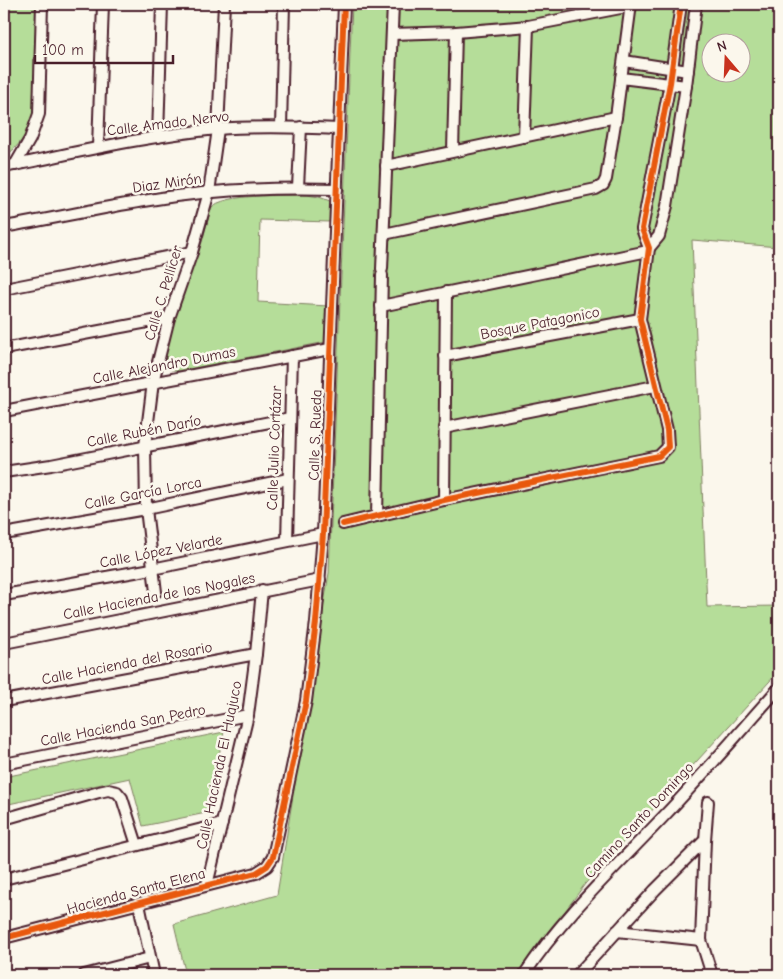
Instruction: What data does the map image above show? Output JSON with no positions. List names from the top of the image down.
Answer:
{
  "streets": {
    "street": [
      "Calle Amado Nervo",
      "Diaz Mirón",
      "Calle C. Pellicer",
      "Bosque Patagonico",
      "Calle Alejandro Dumas",
      "Calle Rubén Darío",
      "Calle S. Rueda",
      "Calle Julio Cortázar",
      "Calle García Lorca",
      "Calle López Velarde",
      "Calle Hacienda de los Nogales",
      "Calle Hacienda del Rosario",
      "Calle Hacienda San Pedro",
      "Calle Hacienda El Huajuco",
      "Camino Santo Domingo",
      "Hacienda Santa Elena"
    ]
  },
  "crossings": [
    ["Calle Amado Nervo", "Calle C. Pellicer"],
    ["Calle Amado Nervo", "Calle S. Rueda"],
    ["Diaz Mirón", "Calle C. Pellicer"],
    ["Diaz Mirón", "Calle S. Rueda"],
    ["Calle C. Pellicer", "Calle Alejandro Dumas"],
    ["Calle C. Pellicer", "Calle Rubén Darío"],
    ["Calle C. Pellicer", "Calle García Lorca"],
    ["Calle C. Pellicer", "Calle López Velarde"],
    ["Calle Alejandro Dumas", "Calle S. Rueda"],
    ["Calle Alejandro Dumas", "Calle Julio Cortázar"],
    ["Calle Rubén Darío", "Calle Julio Cortázar"],
    ["Calle S. Rueda", "Calle López Velarde"],
    ["Calle S. Rueda", "Calle Hacienda de los Nogales"],
    ["Calle S. Rueda", "Hacienda Santa Elena"],
    ["Calle Julio Cortázar", "Calle García Lorca"],
    ["Calle Julio Cortázar", "Calle López Velarde"],
    ["Calle Hacienda de los Nogales", "Calle Hacienda El Huajuco"],
    ["Calle Hacienda del Rosario", "Calle Hacienda El Huajuco"],
    ["Calle Hacienda San Pedro", "Calle Hacienda El Huajuco"],
    ["Calle Hacienda El Huajuco", "Hacienda Santa Elena"]
  ],
  "scale_bar": "100 m",
  "north": "top"
}
